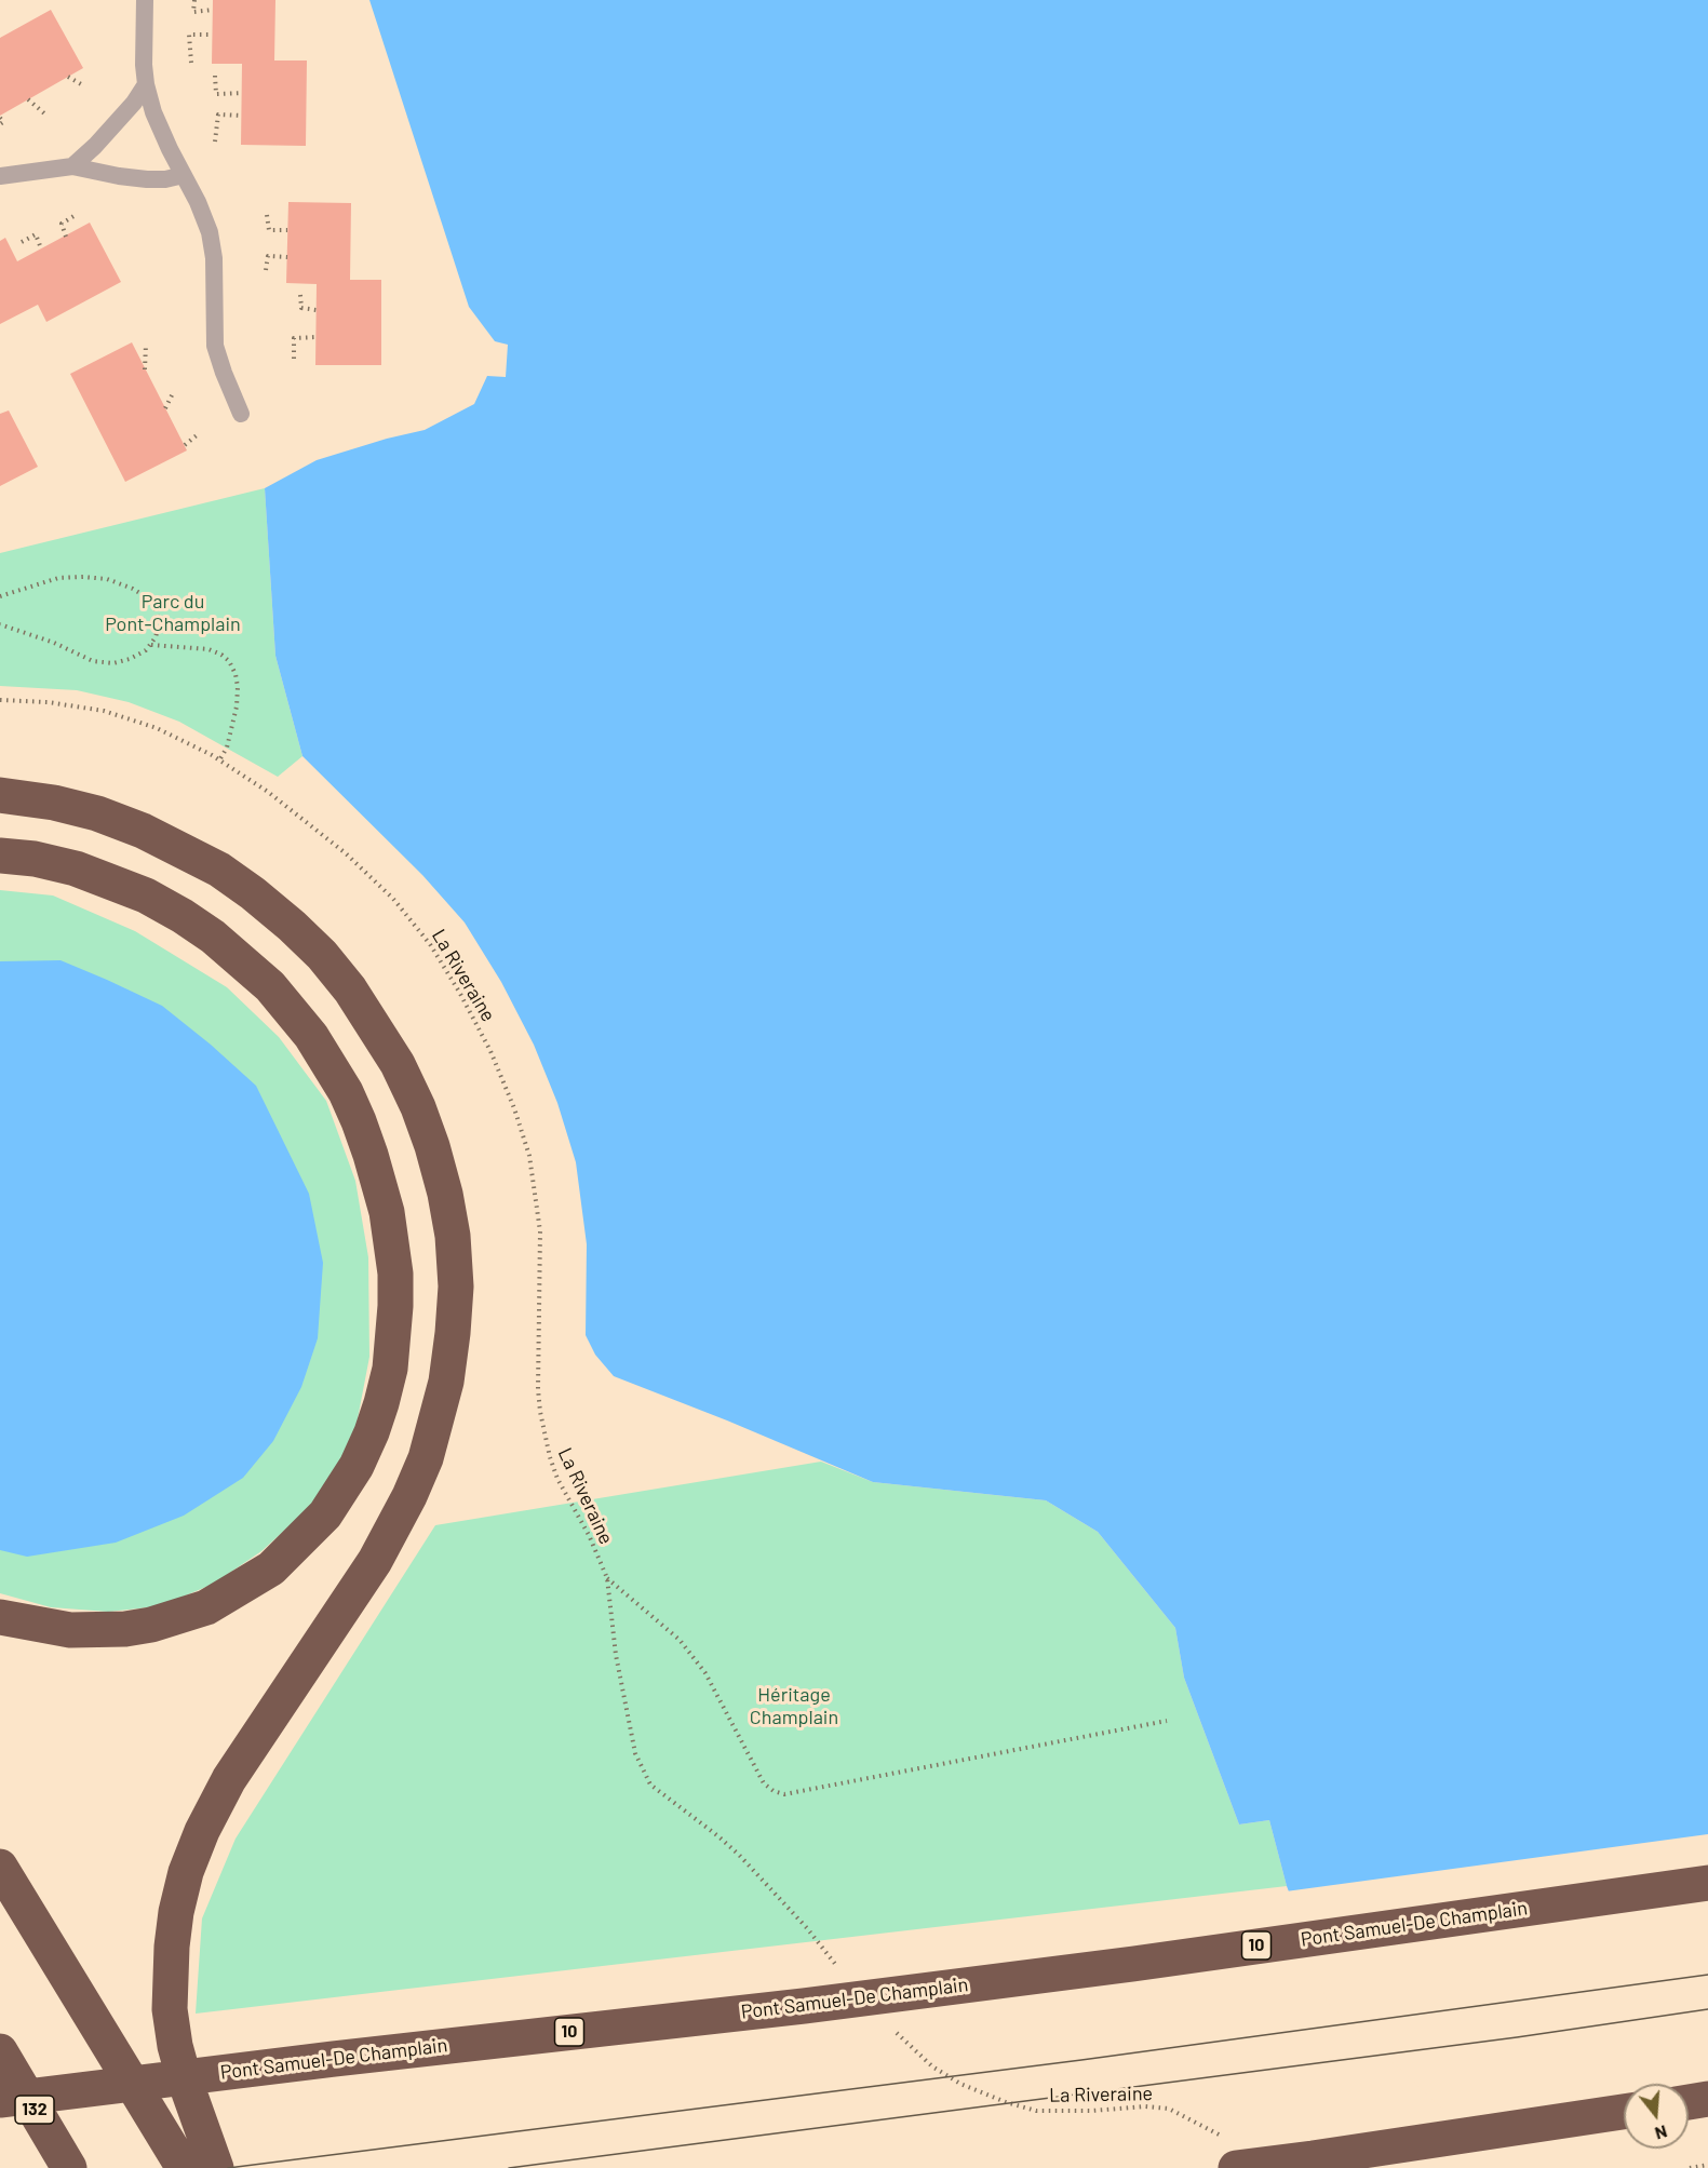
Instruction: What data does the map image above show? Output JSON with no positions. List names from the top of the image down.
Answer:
{
  "streets": {
    "highway": ["Pont Samuel-De Champlain", "10", "132"],
    "path": ["La Riveraine"]
  },
  "parks": ["Parc du Pont-Champlain", "Héritage Champlain"],
  "north": "bottom"
}
